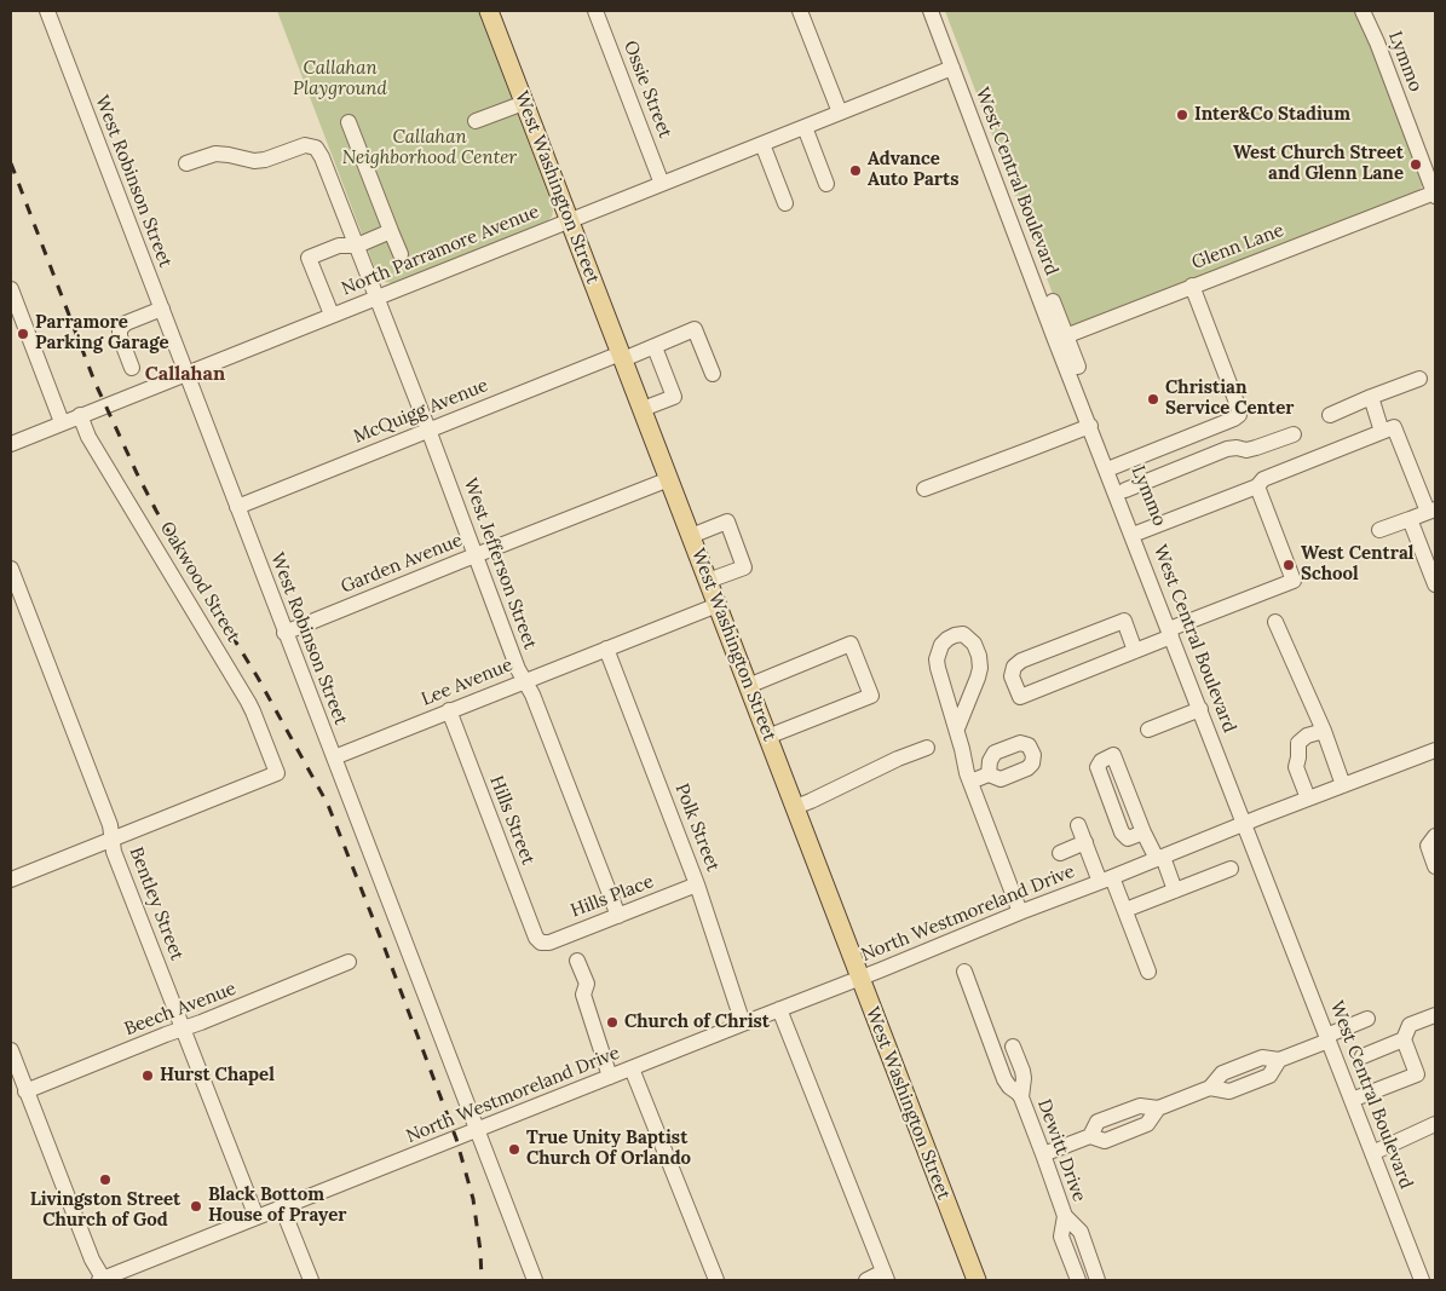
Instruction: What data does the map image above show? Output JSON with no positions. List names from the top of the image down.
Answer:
{
  "streets": {
    "main road": ["West Washington Street"],
    "street": [
      "Lymmo",
      "Ossie Street",
      "West Robinson Street",
      "West Central Boulevard",
      "Glenn Lane",
      "North Parramore Avenue",
      "McQuigg Avenue",
      "Garden Avenue",
      "West Jefferson Street",
      "Oakwood Street",
      "Lee Avenue",
      "Hills Street",
      "Polk Street",
      "Hills Place",
      "Bentley Street",
      "North Westmoreland Drive",
      "Beech Avenue",
      "Dewitt Drive"
    ]
  },
  "crossings": [
    ["Lymmo", "West Central Boulevard"],
    ["Lymmo", "Glenn Lane"],
    ["Ossie Street", "North Parramore Avenue"],
    ["West Robinson Street", "North Parramore Avenue"],
    ["West Robinson Street", "McQuigg Avenue"],
    ["West Robinson Street", "Garden Avenue"],
    ["West Robinson Street", "Lee Avenue"],
    ["West Robinson Street", "North Westmoreland Drive"],
    ["West Central Boulevard", "Glenn Lane"],
    ["West Central Boulevard", "North Parramore Avenue"],
    ["West Central Boulevard", "North Westmoreland Drive"],
    ["West Washington Street", "North Parramore Avenue"],
    ["West Washington Street", "McQuigg Avenue"],
    ["West Washington Street", "Garden Avenue"],
    ["West Washington Street", "Lee Avenue"],
    ["West Washington Street", "North Westmoreland Drive"],
    ["North Parramore Avenue", "West Jefferson Street"],
    ["North Parramore Avenue", "Oakwood Street"],
    ["McQuigg Avenue", "West Jefferson Street"],
    ["Garden Avenue", "West Jefferson Street"],
    ["West Jefferson Street", "Lee Avenue"],
    ["West Jefferson Street", "Hills Place"],
    ["Oakwood Street", "Bentley Street"],
    ["Lee Avenue", "Hills Street"],
    ["Lee Avenue", "Polk Street"],
    ["Hills Street", "Hills Place"],
    ["Polk Street", "Hills Place"],
    ["Polk Street", "North Westmoreland Drive"],
    ["Bentley Street", "North Westmoreland Drive"],
    ["Bentley Street", "Beech Avenue"]
  ],
  "districts": ["Callahan"],
  "parks": ["Callahan Playground", "Callahan Neighborhood Center"],
  "places": [
    "Inter&Co Stadium",
    "West Church Street and Glenn Lane",
    "Advance Auto Parts",
    "Parramore Parking Garage",
    "Christian Service Center",
    "West Central School",
    "Church of Christ",
    "Hurst Chapel",
    "True Unity Baptist Church Of Orlando",
    "Livingston Street Church of God",
    "Black Bottom House of Prayer"
  ]
}
